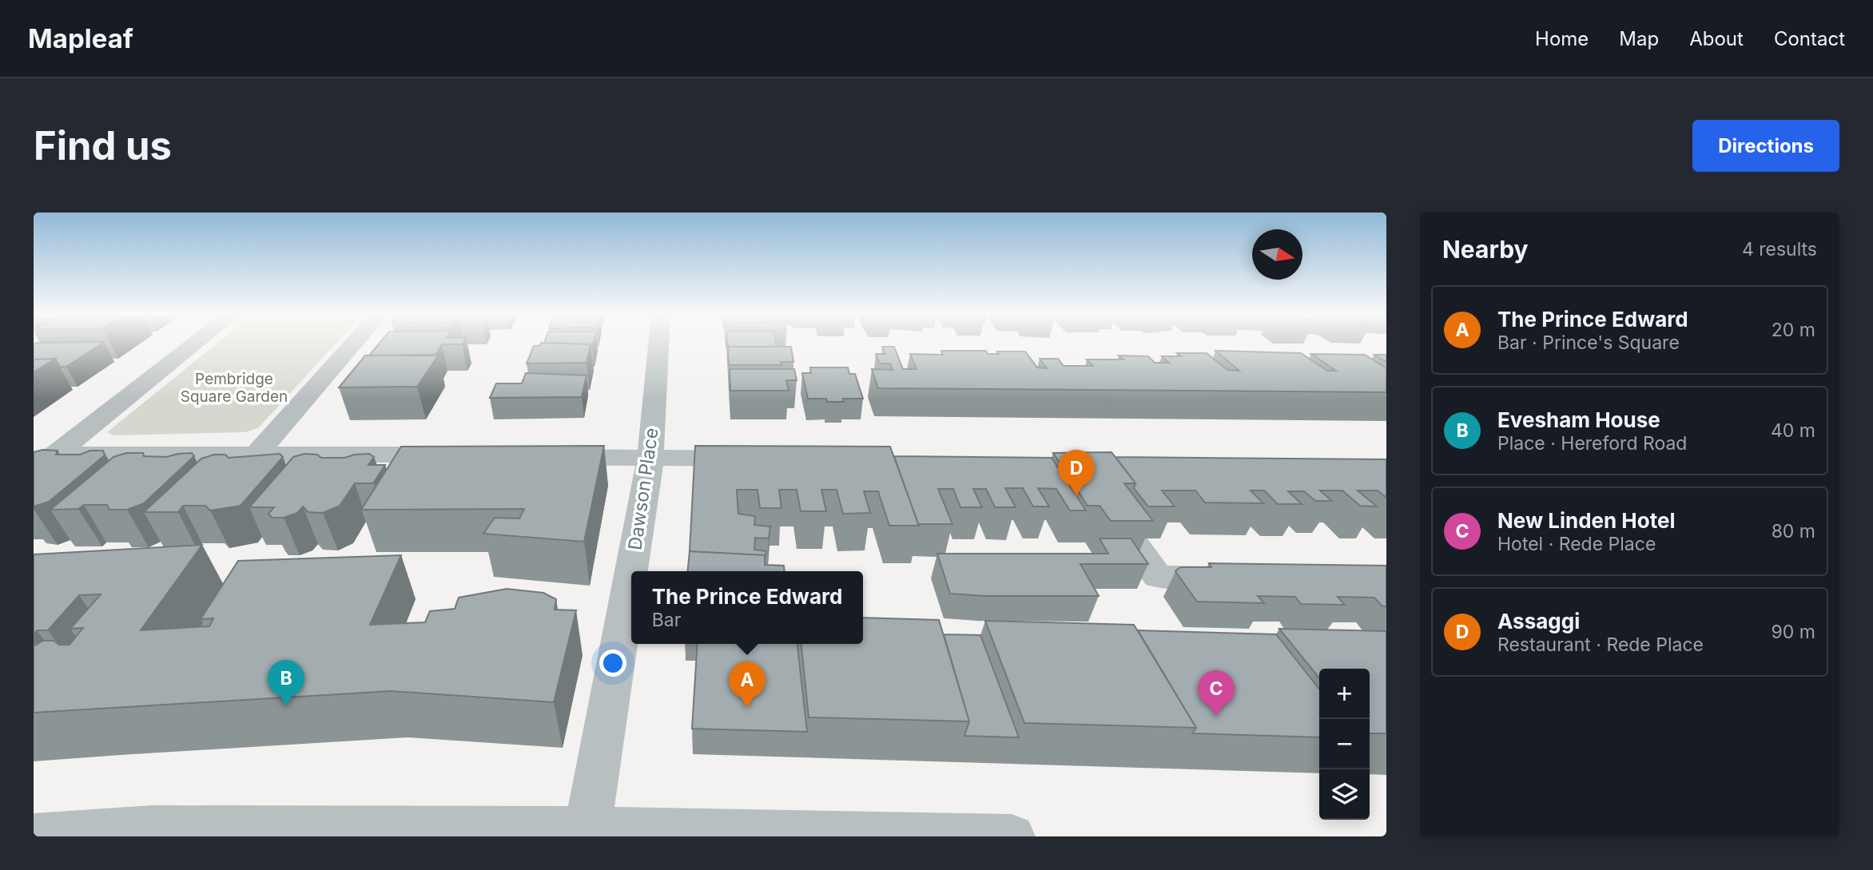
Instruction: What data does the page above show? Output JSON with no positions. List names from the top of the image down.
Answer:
{
  "streets": {
    "street": ["Dawson Place"]
  },
  "parks": ["Pembridge Square Garden"],
  "north": "right",
  "page": {
    "header": "Mapleaf",
    "nav": [
      "Home",
      "Map",
      "About",
      "Contact"
    ],
    "buttons": "Directions",
    "title": "Find us",
    "heading": ["Nearby", "4 results"],
    "list": [
      {
        "mark": "A",
        "name": "The Prince Edward",
        "note": "Bar · Prince's Square",
        "value": "20 m"
      },
      {
        "mark": "B",
        "name": "Evesham House",
        "note": "Place · Hereford Road",
        "value": "40 m"
      },
      {
        "mark": "C",
        "name": "New Linden Hotel",
        "note": "Hotel · Rede Place",
        "value": "80 m"
      },
      {
        "mark": "D",
        "name": "Assaggi",
        "note": "Restaurant · Rede Place",
        "value": "90 m"
      }
    ],
    "pins": [
      "D",
      "B",
      "A",
      "C"
    ],
    "popup": ["The Prince Edward", "Bar"],
    "map_buttons": ["+", "−"]
  }
}
